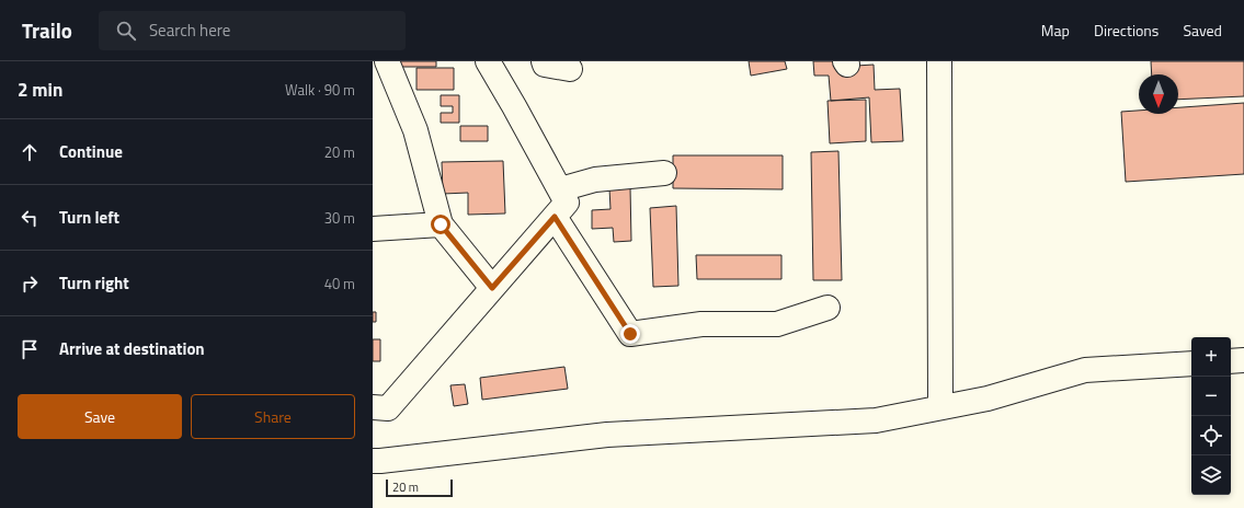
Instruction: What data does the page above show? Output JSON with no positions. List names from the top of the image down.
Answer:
{
  "scale_bar": "20 m",
  "north": "bottom",
  "page": {
    "header": "Trailo",
    "search": "Search here",
    "nav": ["Map", "Directions", "Saved"],
    "heading": ["2 min", "Walk · 90 m"],
    "list": [
      ["Continue", "20 m"],
      ["Turn left", "30 m"],
      ["Turn right", "40 m"],
      "Arrive at destination"
    ],
    "map_buttons": ["+", "−"],
    "buttons": ["Save", "Share"],
    "scale": "20 m"
  }
}
